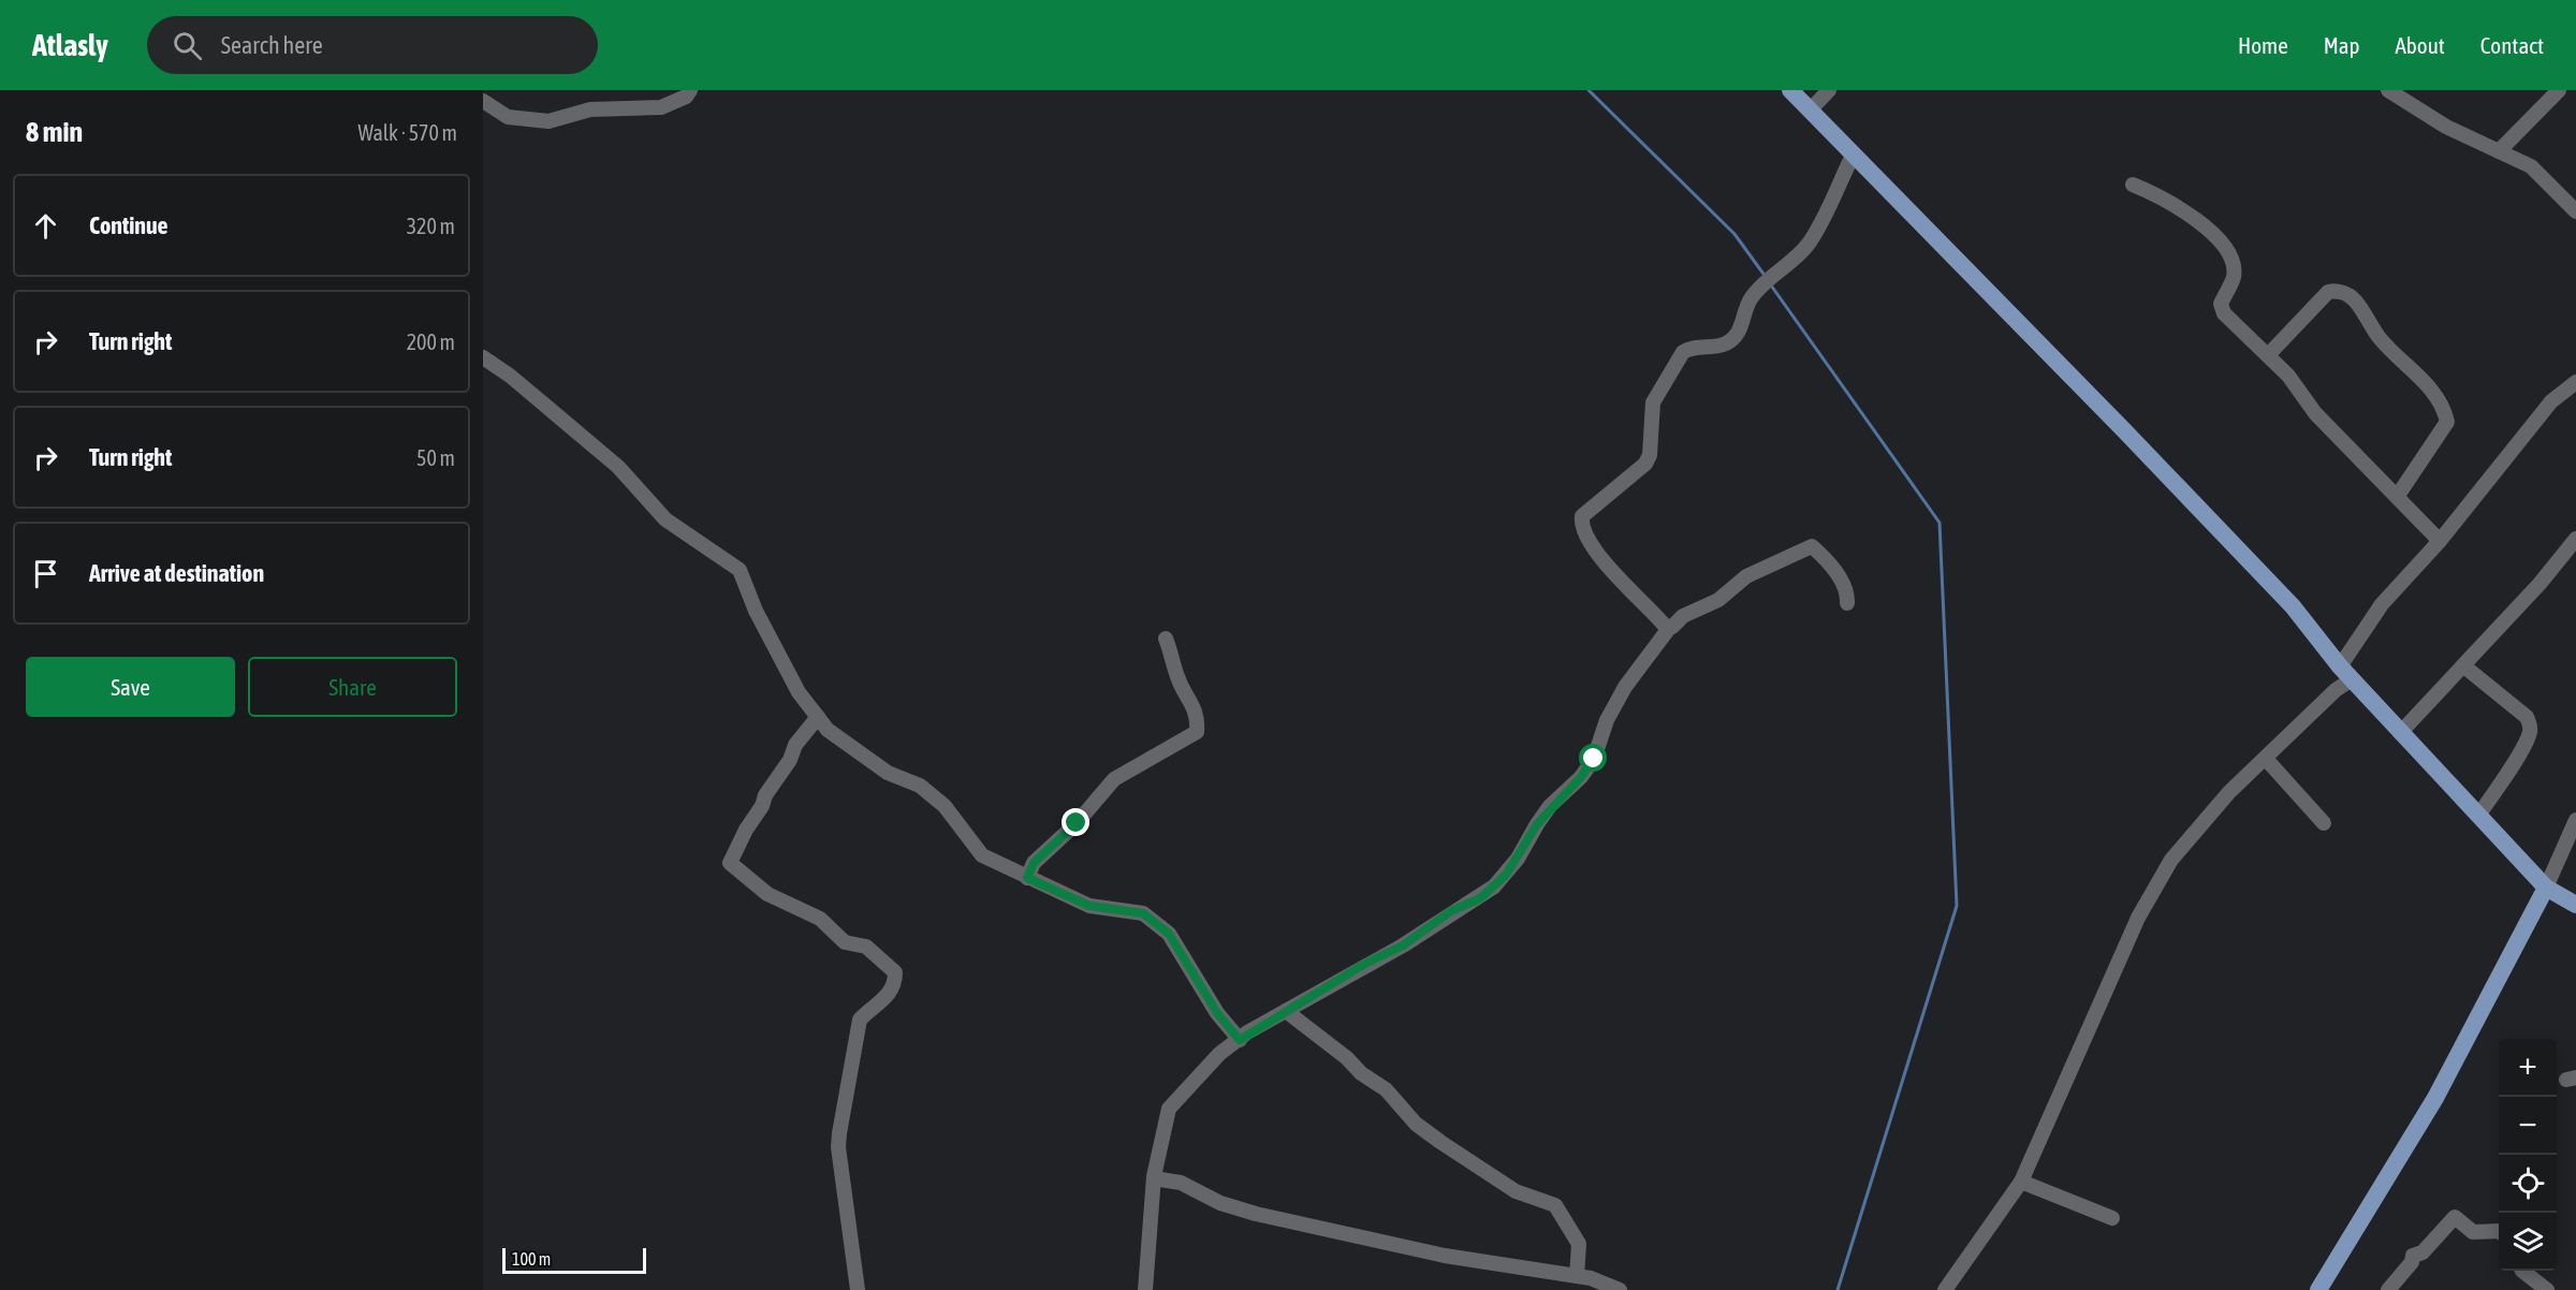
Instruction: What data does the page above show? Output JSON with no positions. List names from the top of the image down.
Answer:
{
  "scale_bar": "100 m",
  "page": {
    "header": "Atlasly",
    "search": "Search here",
    "nav": [
      "Home",
      "Map",
      "About",
      "Contact"
    ],
    "heading": ["8 min", "Walk · 570 m"],
    "list": [
      ["Continue", "320 m"],
      ["Turn right", "200 m"],
      ["Turn right", "50 m"],
      "Arrive at destination"
    ],
    "buttons": ["Save", "Share"],
    "map_buttons": ["+", "−"],
    "scale": "100 m"
  }
}
